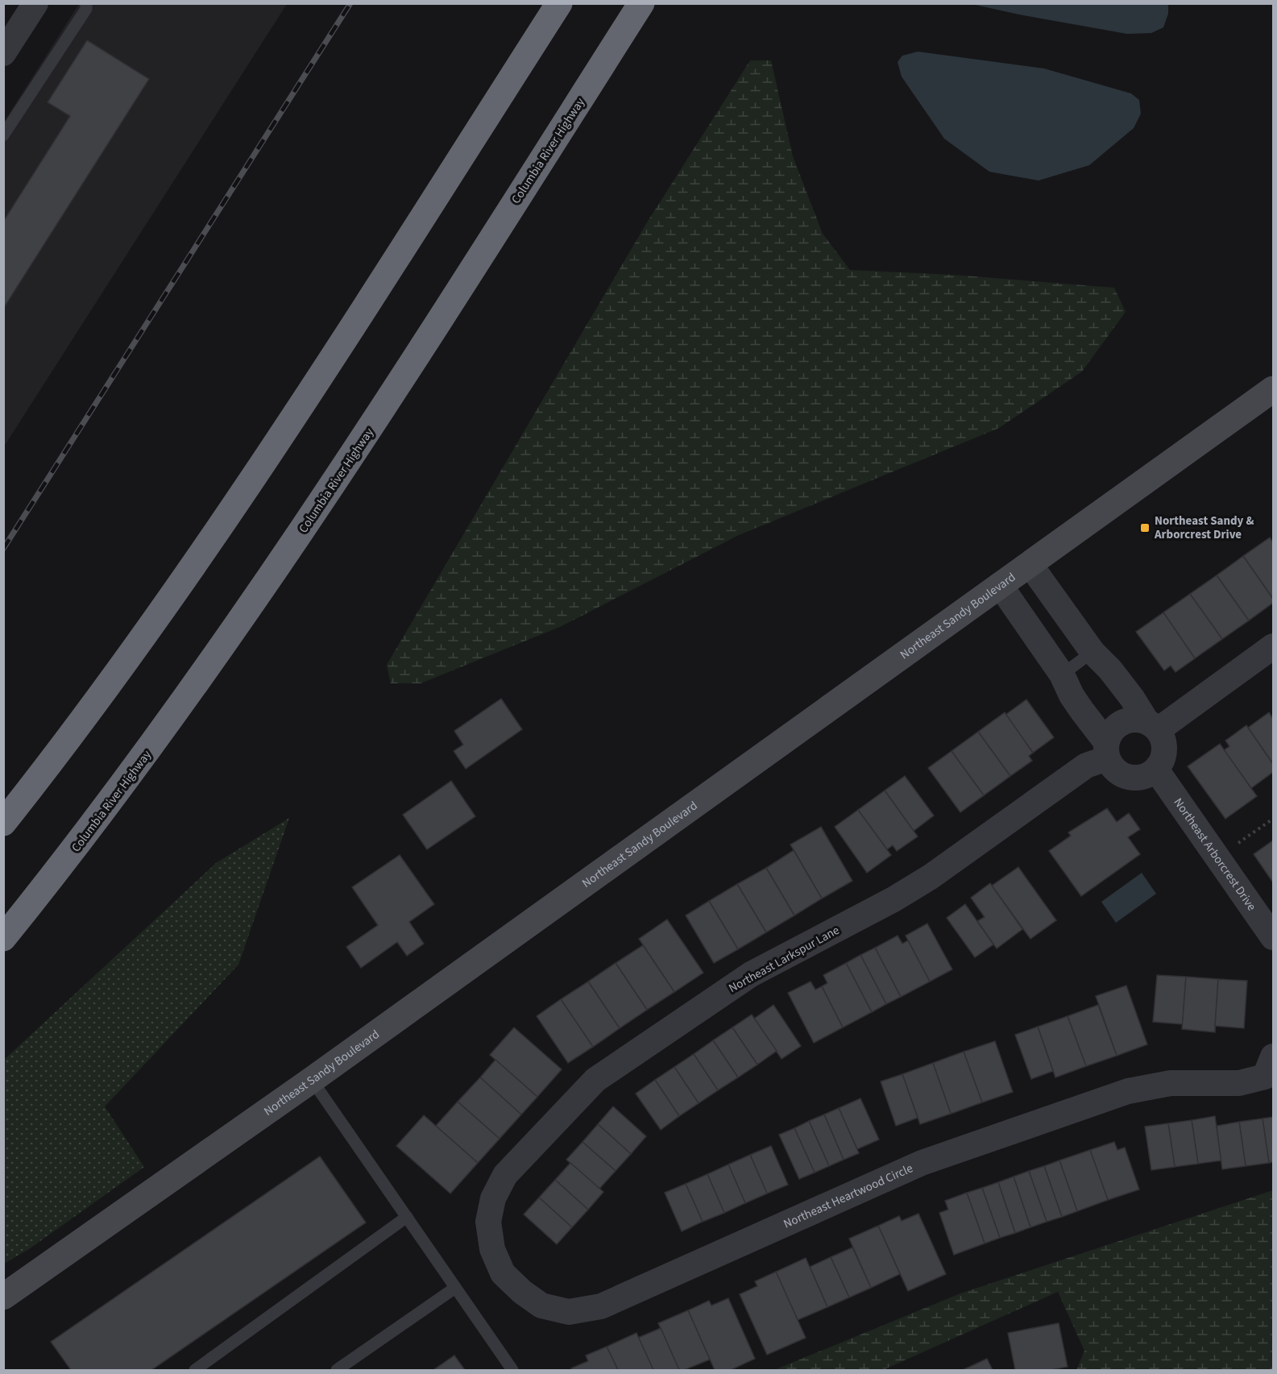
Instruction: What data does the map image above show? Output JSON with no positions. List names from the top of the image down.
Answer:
{
  "streets": {
    "highway": ["Columbia River Highway"],
    "main road": ["Northeast Sandy Boulevard"],
    "street": ["Northeast Arborcrest Drive", "Northeast Larkspur Lane", "Northeast Heartwood Circle"]
  },
  "crossings": [
    ["Northeast Arborcrest Drive", "Northeast Larkspur Lane"],
    ["Northeast Larkspur Lane", "Northeast Heartwood Circle"]
  ],
  "places": {
    "transit": ["Northeast Sandy & Arborcrest Drive"]
  }
}
